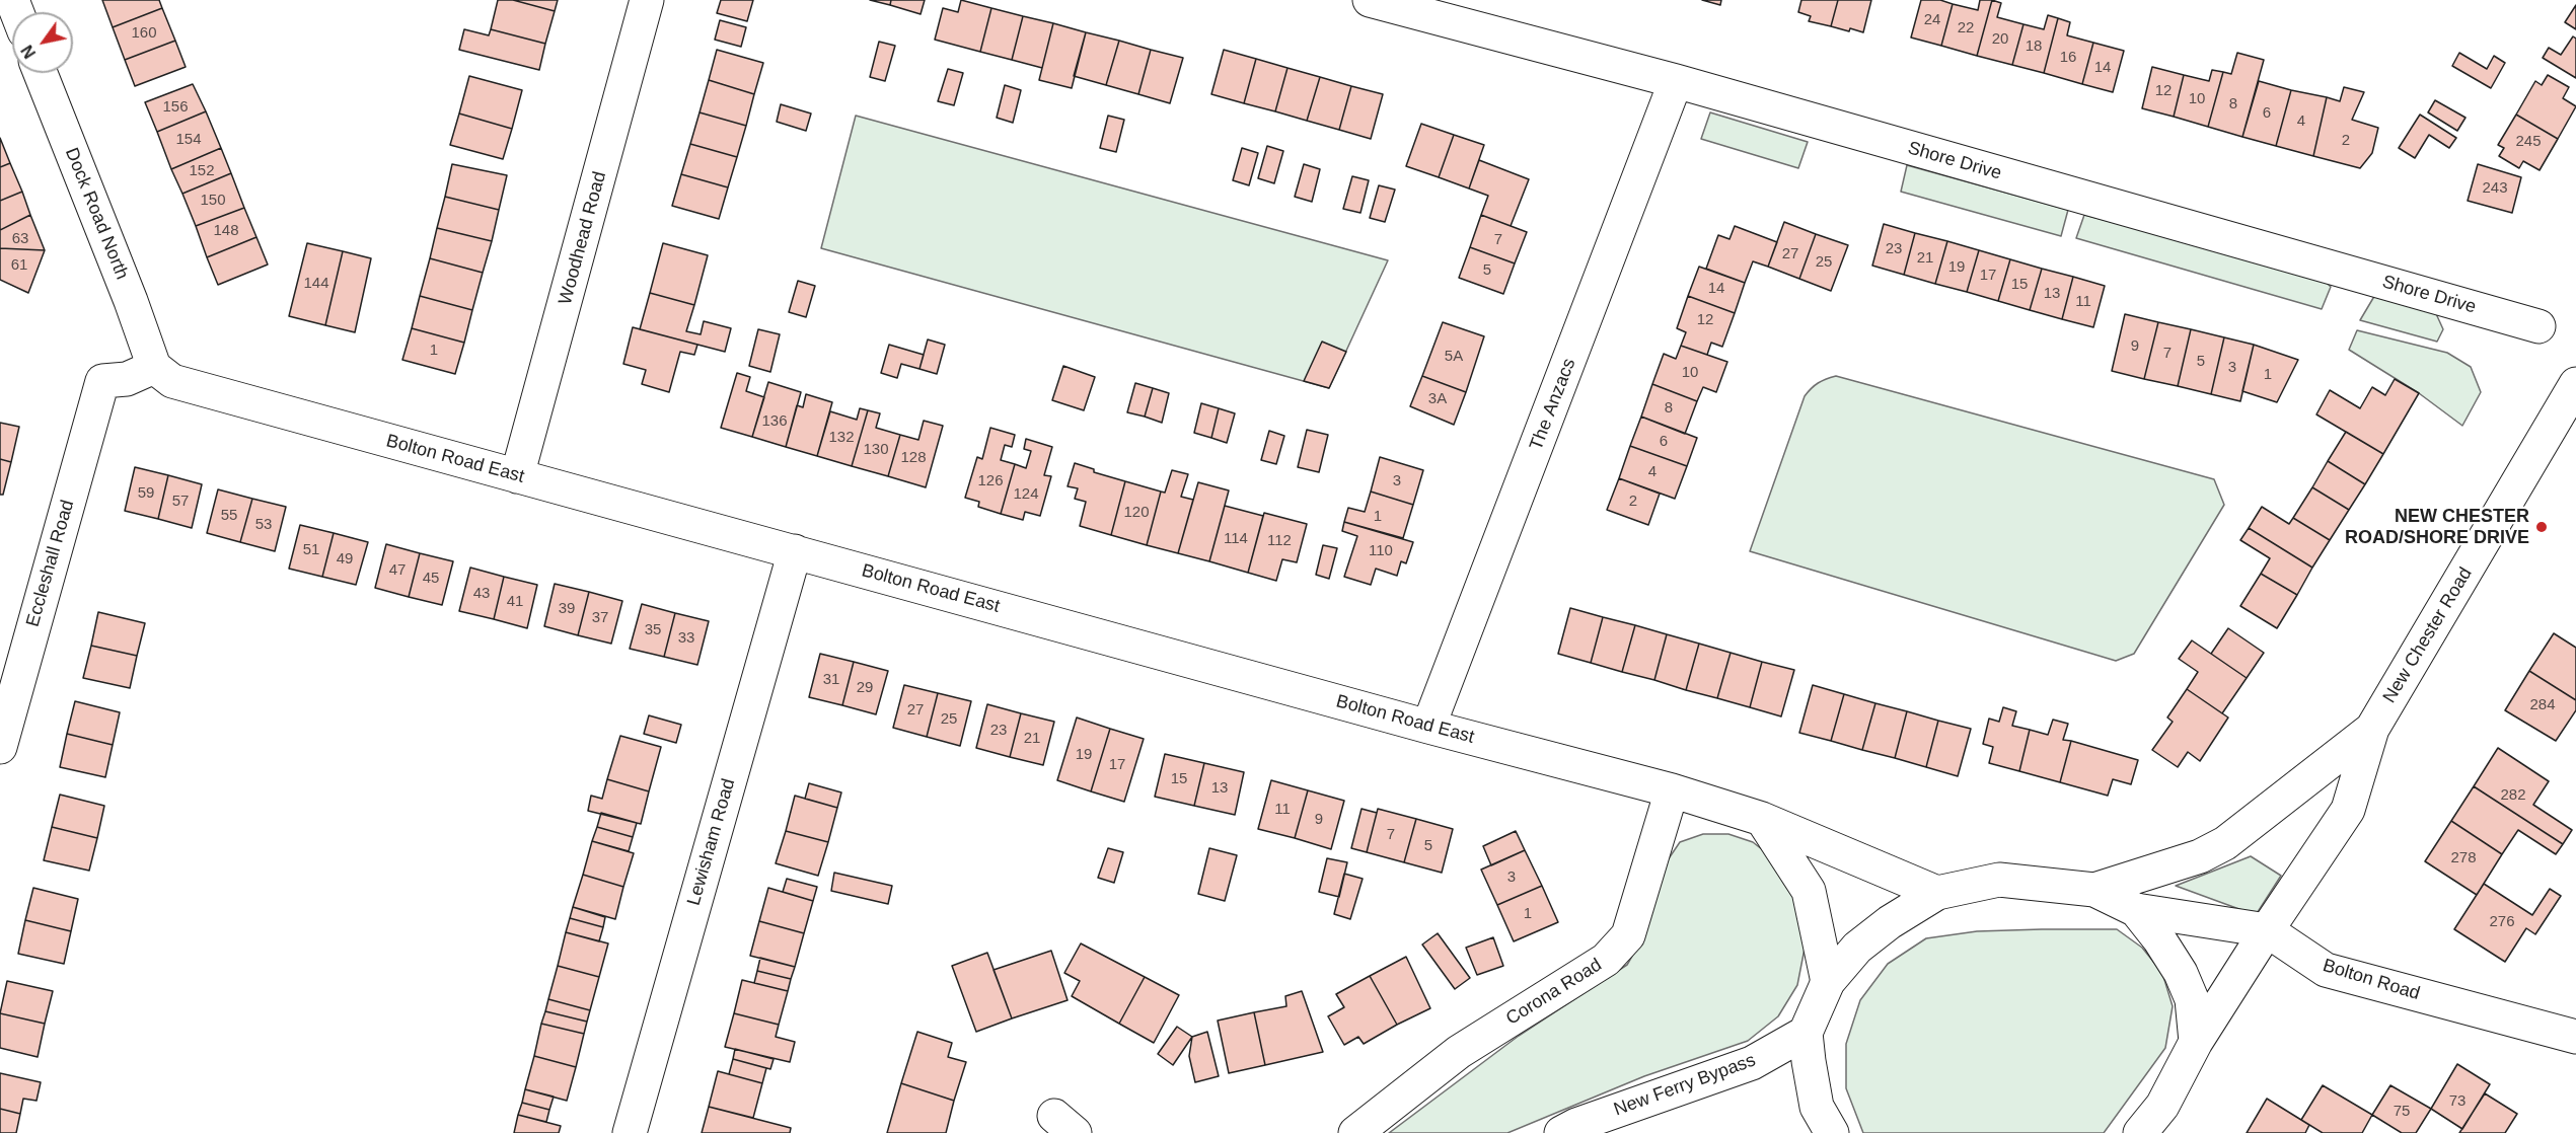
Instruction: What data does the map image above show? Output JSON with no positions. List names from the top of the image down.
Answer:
{
  "streets": {
    "main road": [
      "Shore Drive",
      "Dock Road North",
      "Woodhead Road",
      "The Anzacs",
      "Bolton Road East",
      "Eccleshall Road",
      "New Chester Road",
      "Lewisham Road",
      "Bolton Road",
      "Corona Road",
      "New Ferry Bypass"
    ]
  },
  "crossings": [
    ["Shore Drive", "The Anzacs"],
    ["Dock Road North", "Bolton Road East"],
    ["Dock Road North", "Eccleshall Road"],
    ["Woodhead Road", "Bolton Road East"],
    ["The Anzacs", "Bolton Road East"],
    ["Bolton Road East", "Eccleshall Road"],
    ["Bolton Road East", "Lewisham Road"],
    ["Bolton Road East", "Corona Road"],
    ["New Chester Road", "Bolton Road"]
  ],
  "places": ["NEW CHESTER ROAD/SHORE DRIVE"],
  "house_numbers": [
    "24",
    "22",
    "160",
    "20",
    "18",
    "16",
    "14",
    "12",
    "10",
    "8",
    "156",
    "6",
    "4",
    "154",
    "2",
    "245",
    "152",
    "243",
    "150",
    "148",
    "63",
    "7",
    "23",
    "27",
    "21",
    "25",
    "61",
    "19",
    "5",
    "17",
    "144",
    "15",
    "14",
    "13",
    "11",
    "12",
    "9",
    "1",
    "7",
    "5A",
    "5",
    "3",
    "10",
    "1",
    "3A",
    "8",
    "136",
    "132",
    "6",
    "130",
    "128",
    "4",
    "126",
    "3",
    "59",
    "124",
    "57",
    "2",
    "120",
    "55",
    "1",
    "53",
    "114",
    "112",
    "51",
    "110",
    "49",
    "47",
    "45",
    "43",
    "41",
    "39",
    "37",
    "35",
    "33",
    "31",
    "29",
    "284",
    "27",
    "25",
    "23",
    "21",
    "19",
    "17",
    "15",
    "13",
    "282",
    "11",
    "9",
    "7",
    "5",
    "278",
    "3",
    "1",
    "276",
    "73",
    "75"
  ],
  "north": "bottom left"
}
